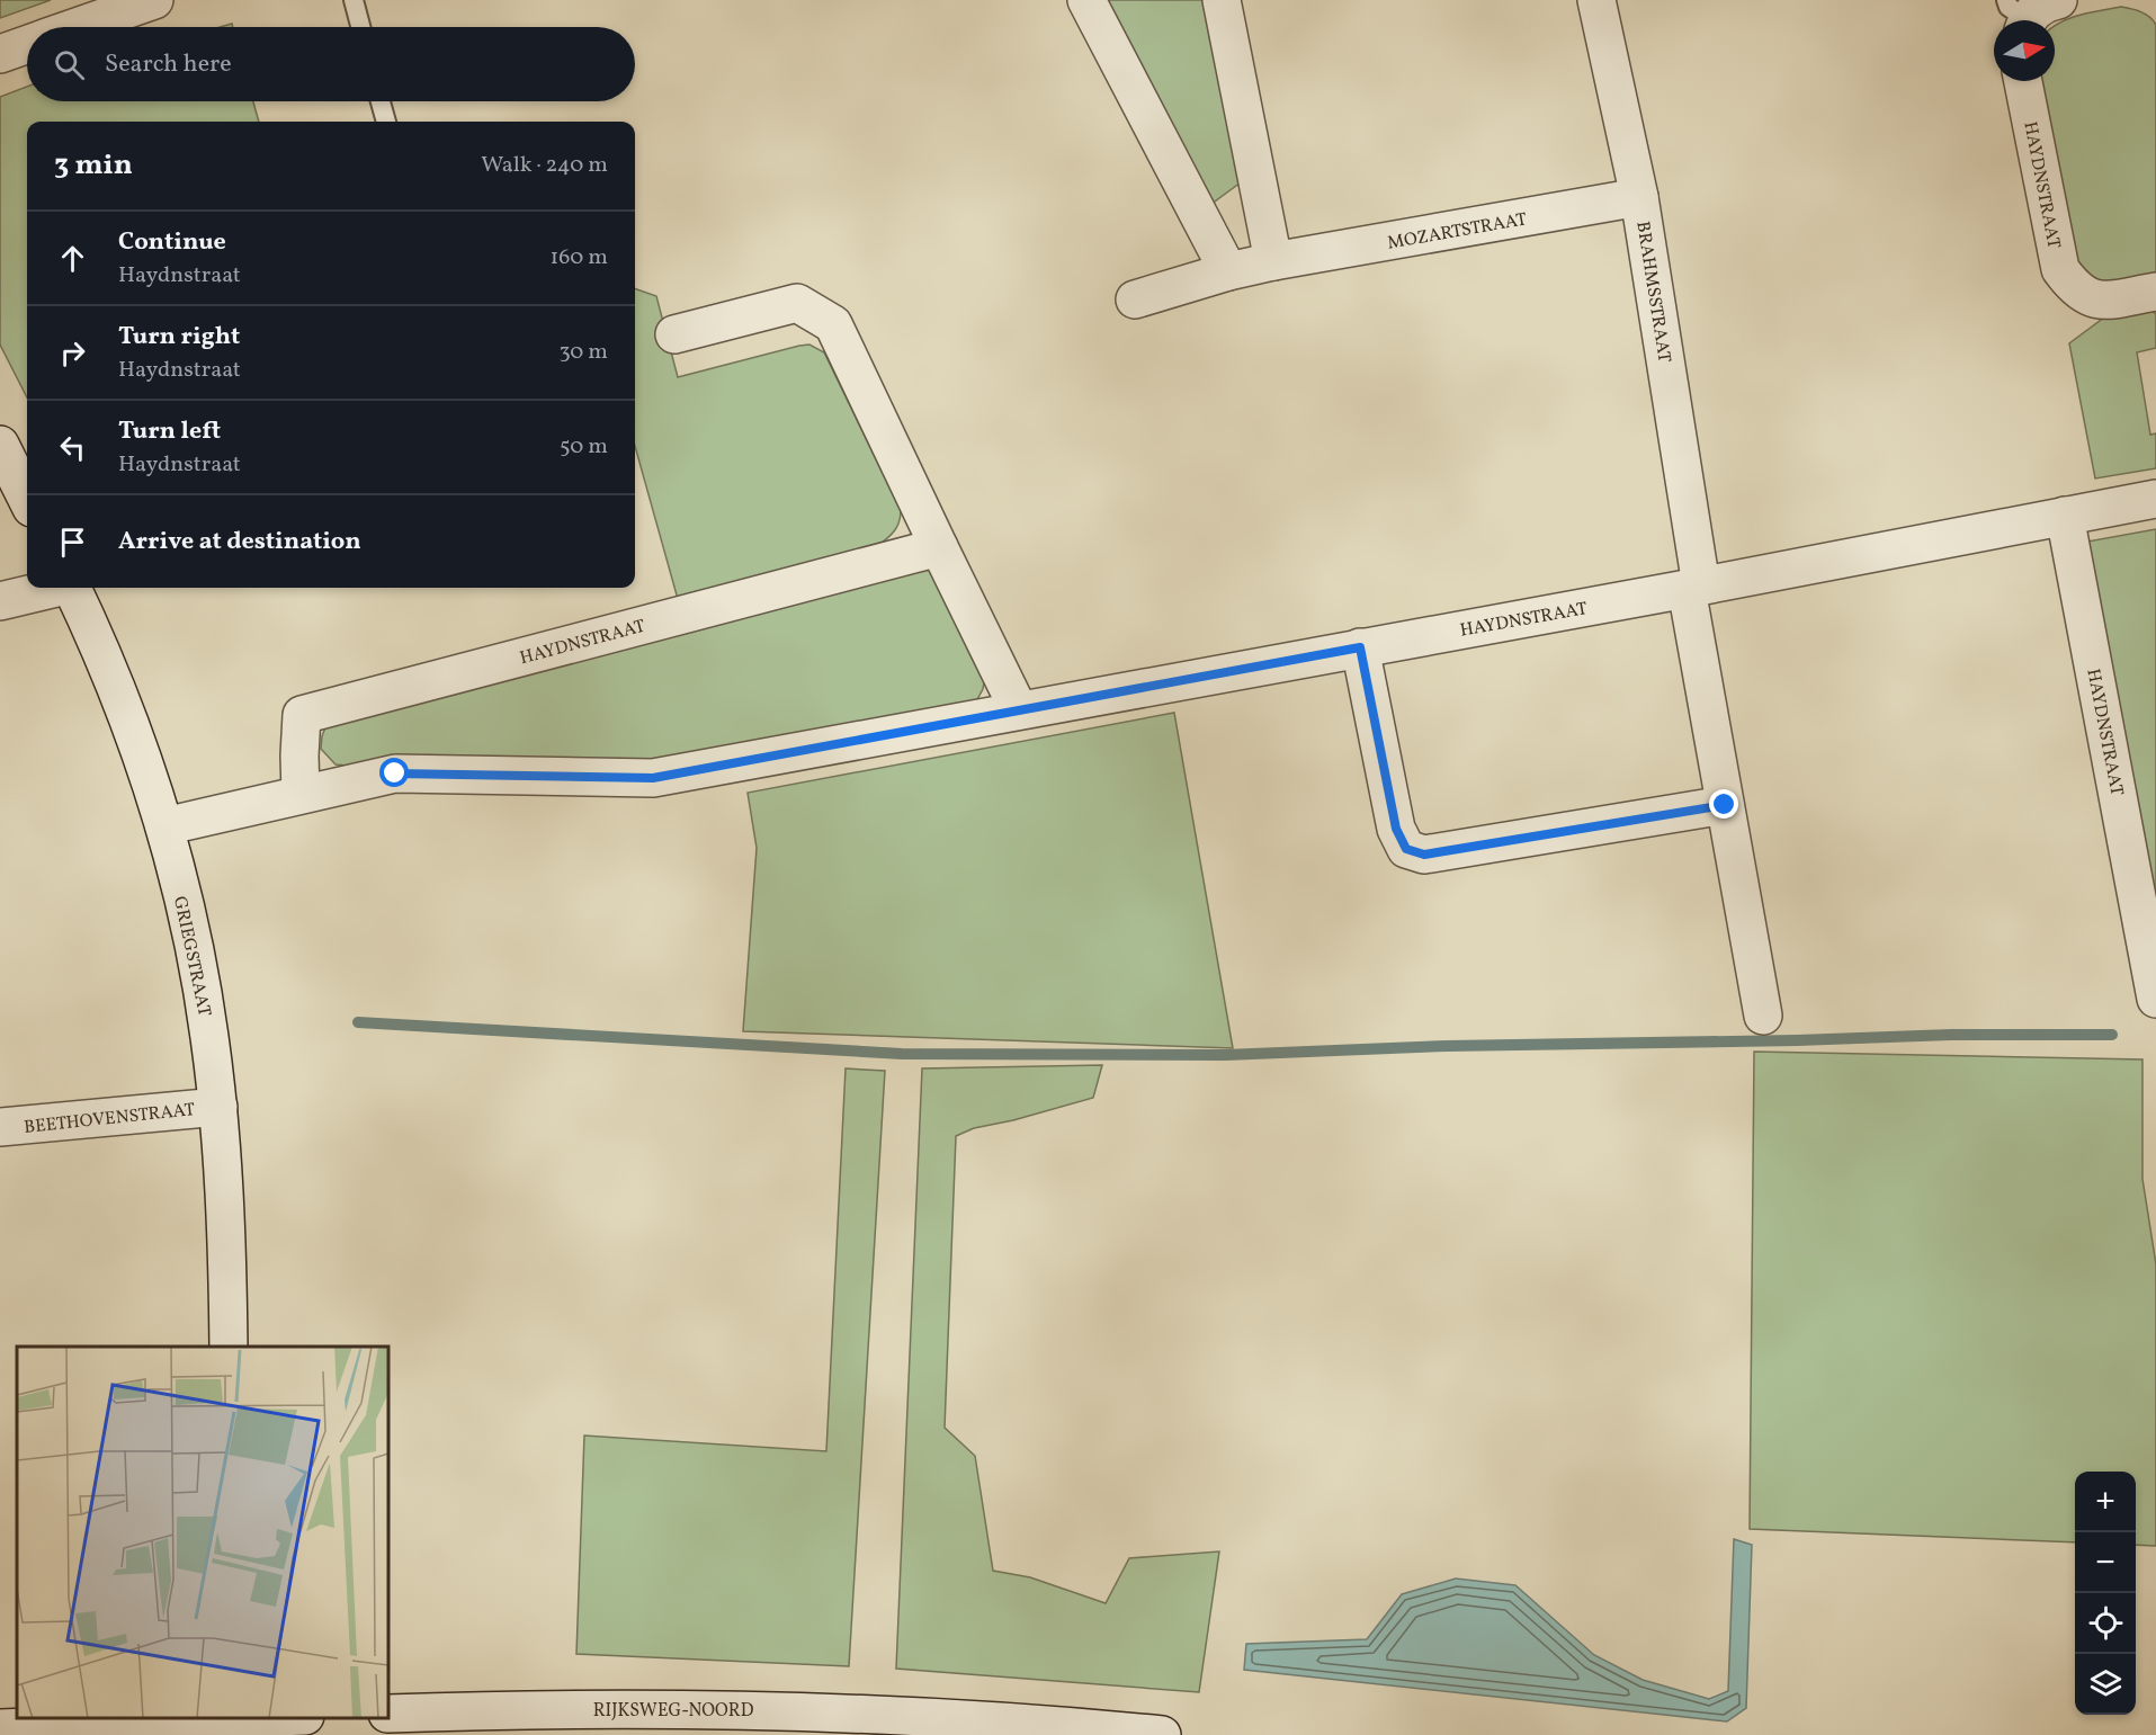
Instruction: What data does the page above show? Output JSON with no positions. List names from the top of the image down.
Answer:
{
  "streets": {
    "street": [
      "HAYDNSTRAAT",
      "MOZARTSTRAAT",
      "BRAHMSSTRAAT",
      "GRIEGSTRAAT",
      "BEETHOVENSTRAAT",
      "RIJKSWEG-NOORD"
    ]
  },
  "crossings": [
    ["HAYDNSTRAAT", "BRAHMSSTRAAT"],
    ["HAYDNSTRAAT", "GRIEGSTRAAT"],
    ["MOZARTSTRAAT", "BRAHMSSTRAAT"],
    ["GRIEGSTRAAT", "BEETHOVENSTRAAT"]
  ],
  "north": "right",
  "page": {
    "search": "Search here",
    "heading": ["3 min", "Walk · 240 m"],
    "list": [
      ["Continue", "Haydnstraat", "160 m"],
      ["Turn right", "Haydnstraat", "30 m"],
      ["Turn left", "Haydnstraat", "50 m"],
      "Arrive at destination"
    ],
    "map_buttons": ["+", "−"]
  }
}
